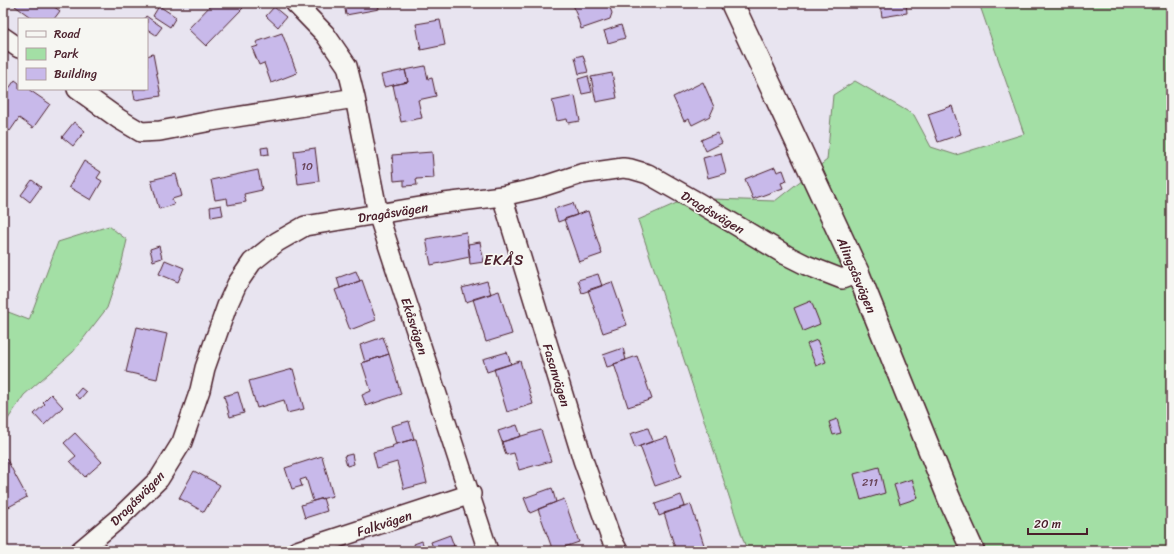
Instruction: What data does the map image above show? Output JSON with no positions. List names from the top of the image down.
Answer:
{
  "streets": {
    "main road": ["Alingsåsvägen"],
    "street": [
      "Dragåsvägen",
      "Ekåsvägen",
      "Fasanvägen",
      "Falkvägen"
    ]
  },
  "crossings": [
    ["Dragåsvägen", "Alingsåsvägen"],
    ["Dragåsvägen", "Ekåsvägen"],
    ["Dragåsvägen", "Fasanvägen"],
    ["Ekåsvägen", "Falkvägen"]
  ],
  "districts": ["EKÅS"],
  "house_numbers": ["10", "211"],
  "legend": ["Road", "Park", "Building"],
  "scale_bar": "20 m"
}
